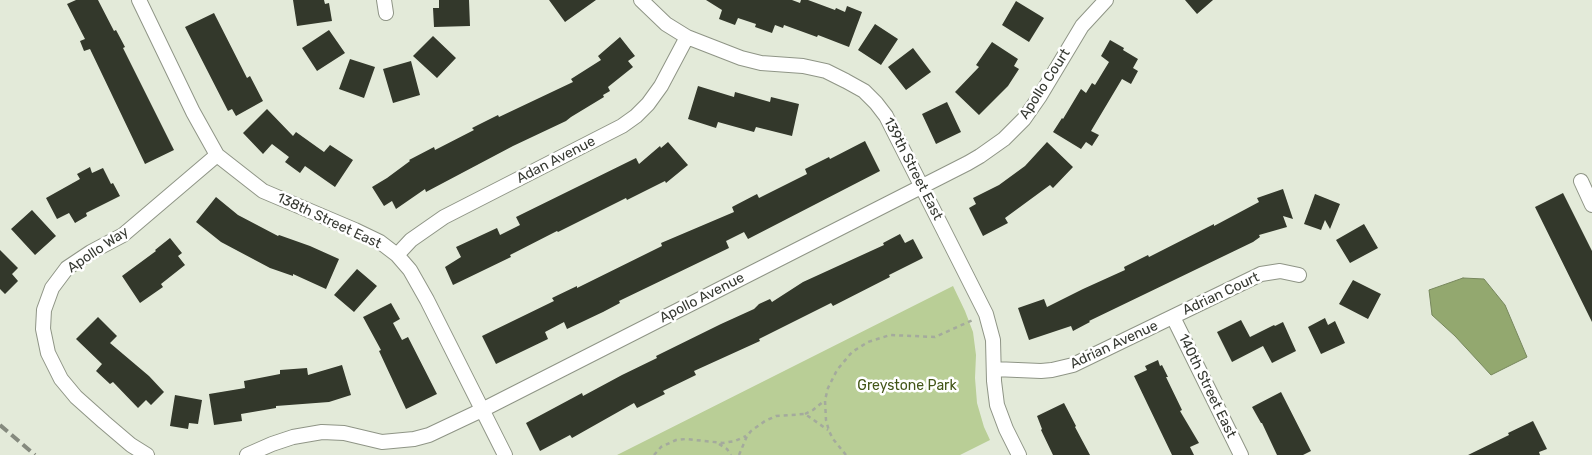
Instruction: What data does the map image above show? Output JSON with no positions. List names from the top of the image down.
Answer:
{
  "streets": {
    "street": [
      "Apollo Court",
      "Adan Avenue",
      "139th Street East",
      "138th Street East",
      "Apollo Way",
      "Adrian Court",
      "Apollo Avenue",
      "Adrian Avenue",
      "140th Street East"
    ]
  },
  "crossings": [
    ["Apollo Court", "139th Street East"],
    ["Apollo Court", "Apollo Avenue"],
    ["Adan Avenue", "139th Street East"],
    ["Adan Avenue", "138th Street East"],
    ["139th Street East", "Apollo Avenue"],
    ["139th Street East", "Adrian Avenue"],
    ["138th Street East", "Apollo Way"],
    ["138th Street East", "Apollo Avenue"],
    ["Adrian Court", "Adrian Avenue"],
    ["Adrian Court", "140th Street East"],
    ["Adrian Avenue", "140th Street East"]
  ],
  "parks": ["Greystone Park"]
}
